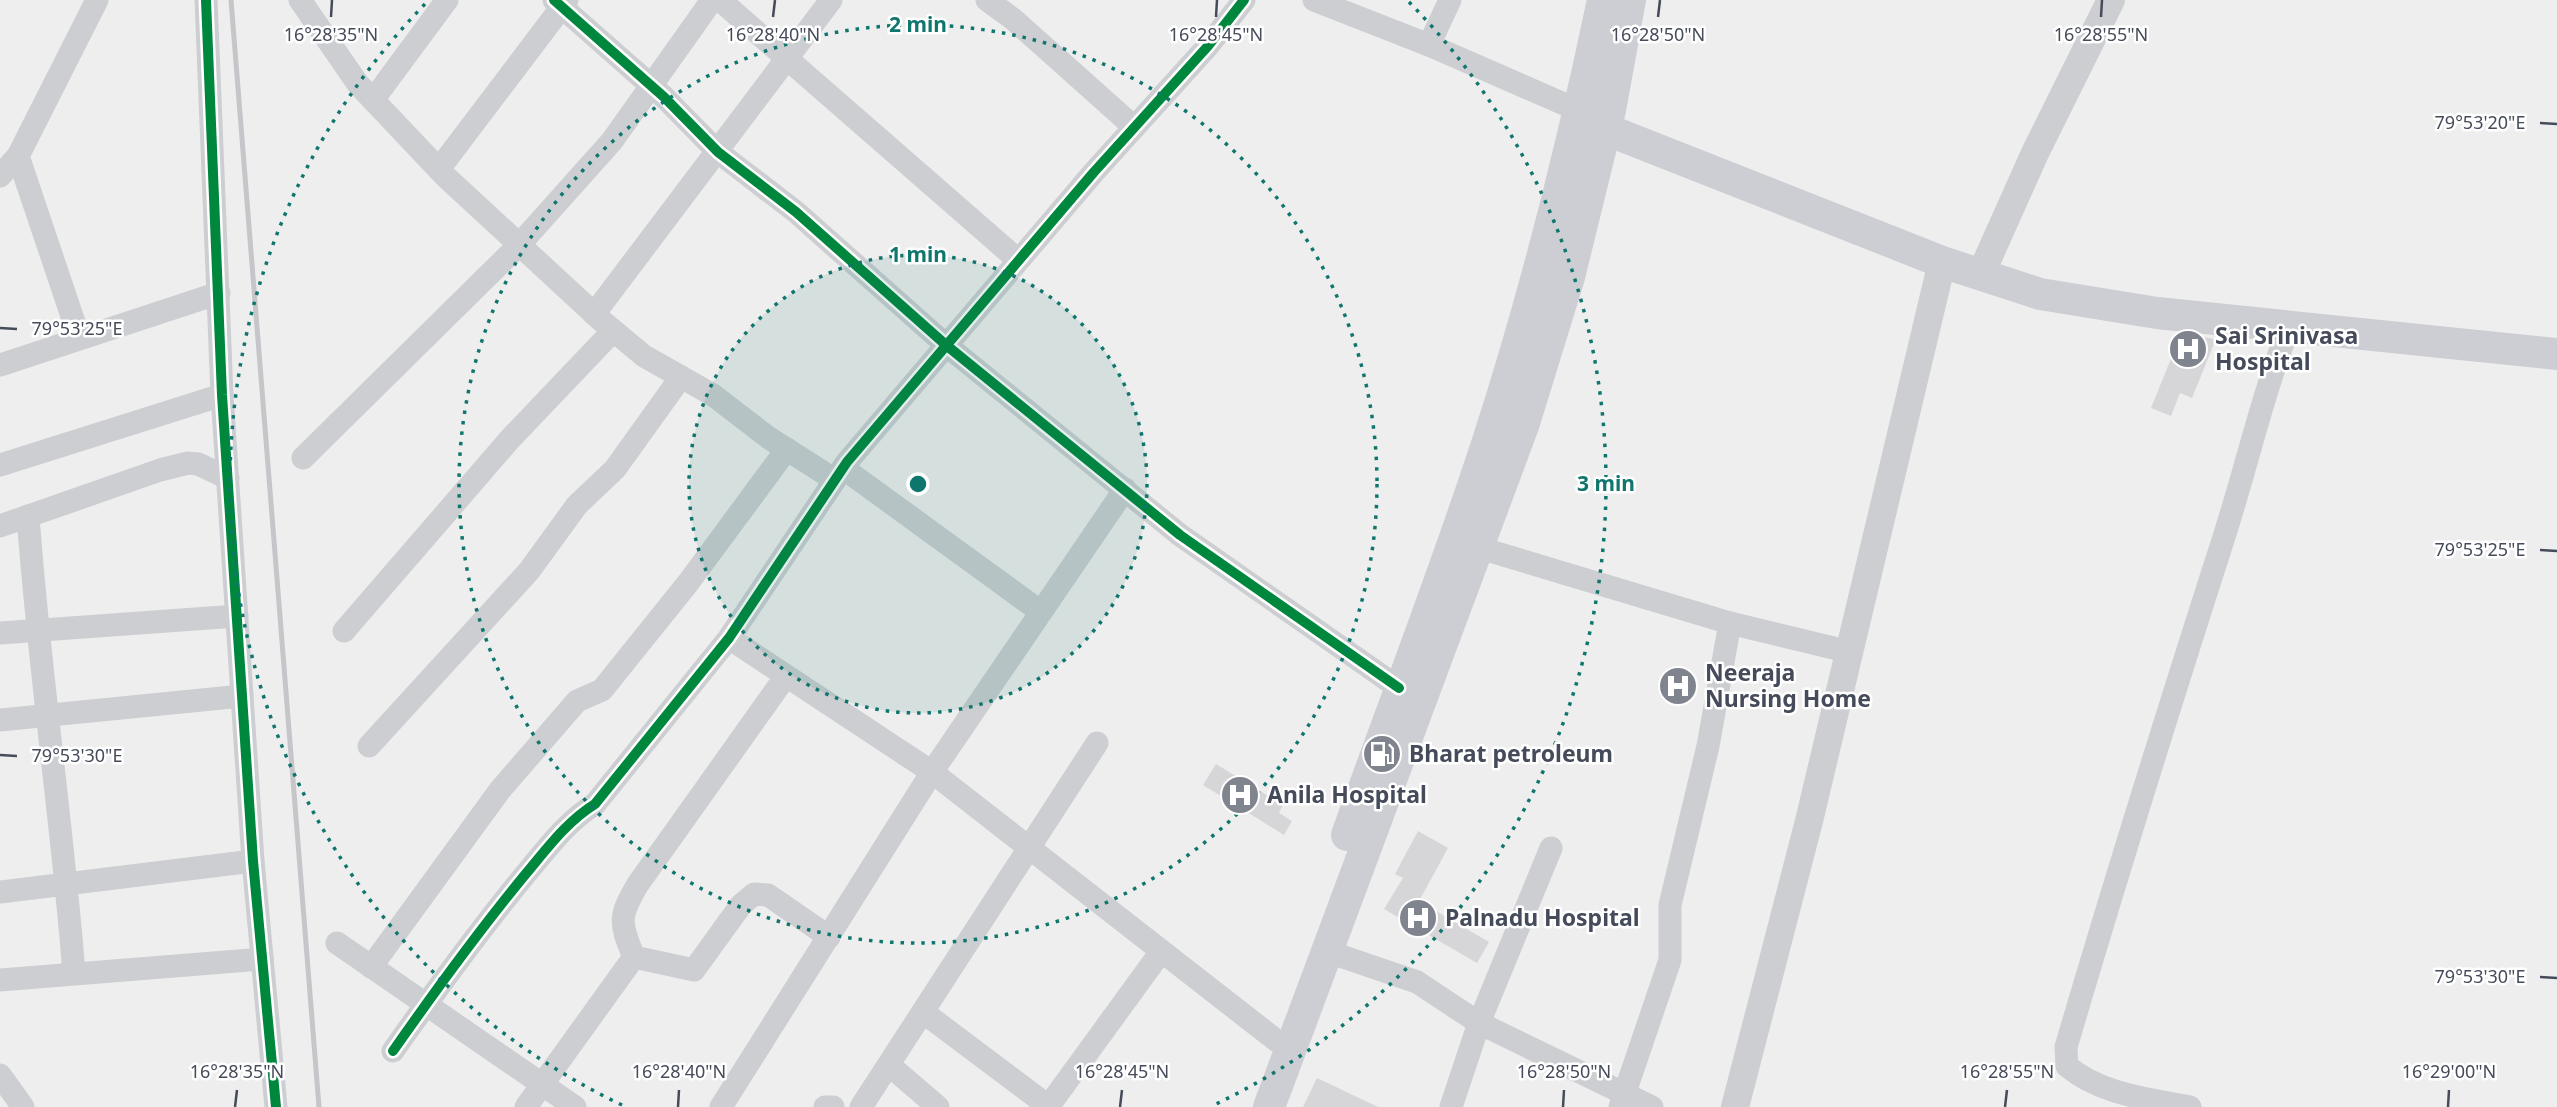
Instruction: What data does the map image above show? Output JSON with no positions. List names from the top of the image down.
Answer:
{
  "places": {
    "hospital": [
      "Sai Srinivasa Hospital",
      "Neeraja Nursing Home",
      "Anila Hospital",
      "Palnadu Hospital"
    ],
    "fuel station": ["Bharat petroleum"]
  },
  "coordinates": [
    "16°28'35\"N",
    "16°28'40\"N",
    "16°28'45\"N",
    "16°28'50\"N",
    "16°28'55\"N",
    "79°53'20\"E",
    "79°53'25\"E",
    "79°53'30\"E",
    "16°29'00\"N"
  ],
  "rings": ["2 min", "1 min", "3 min"]
}
